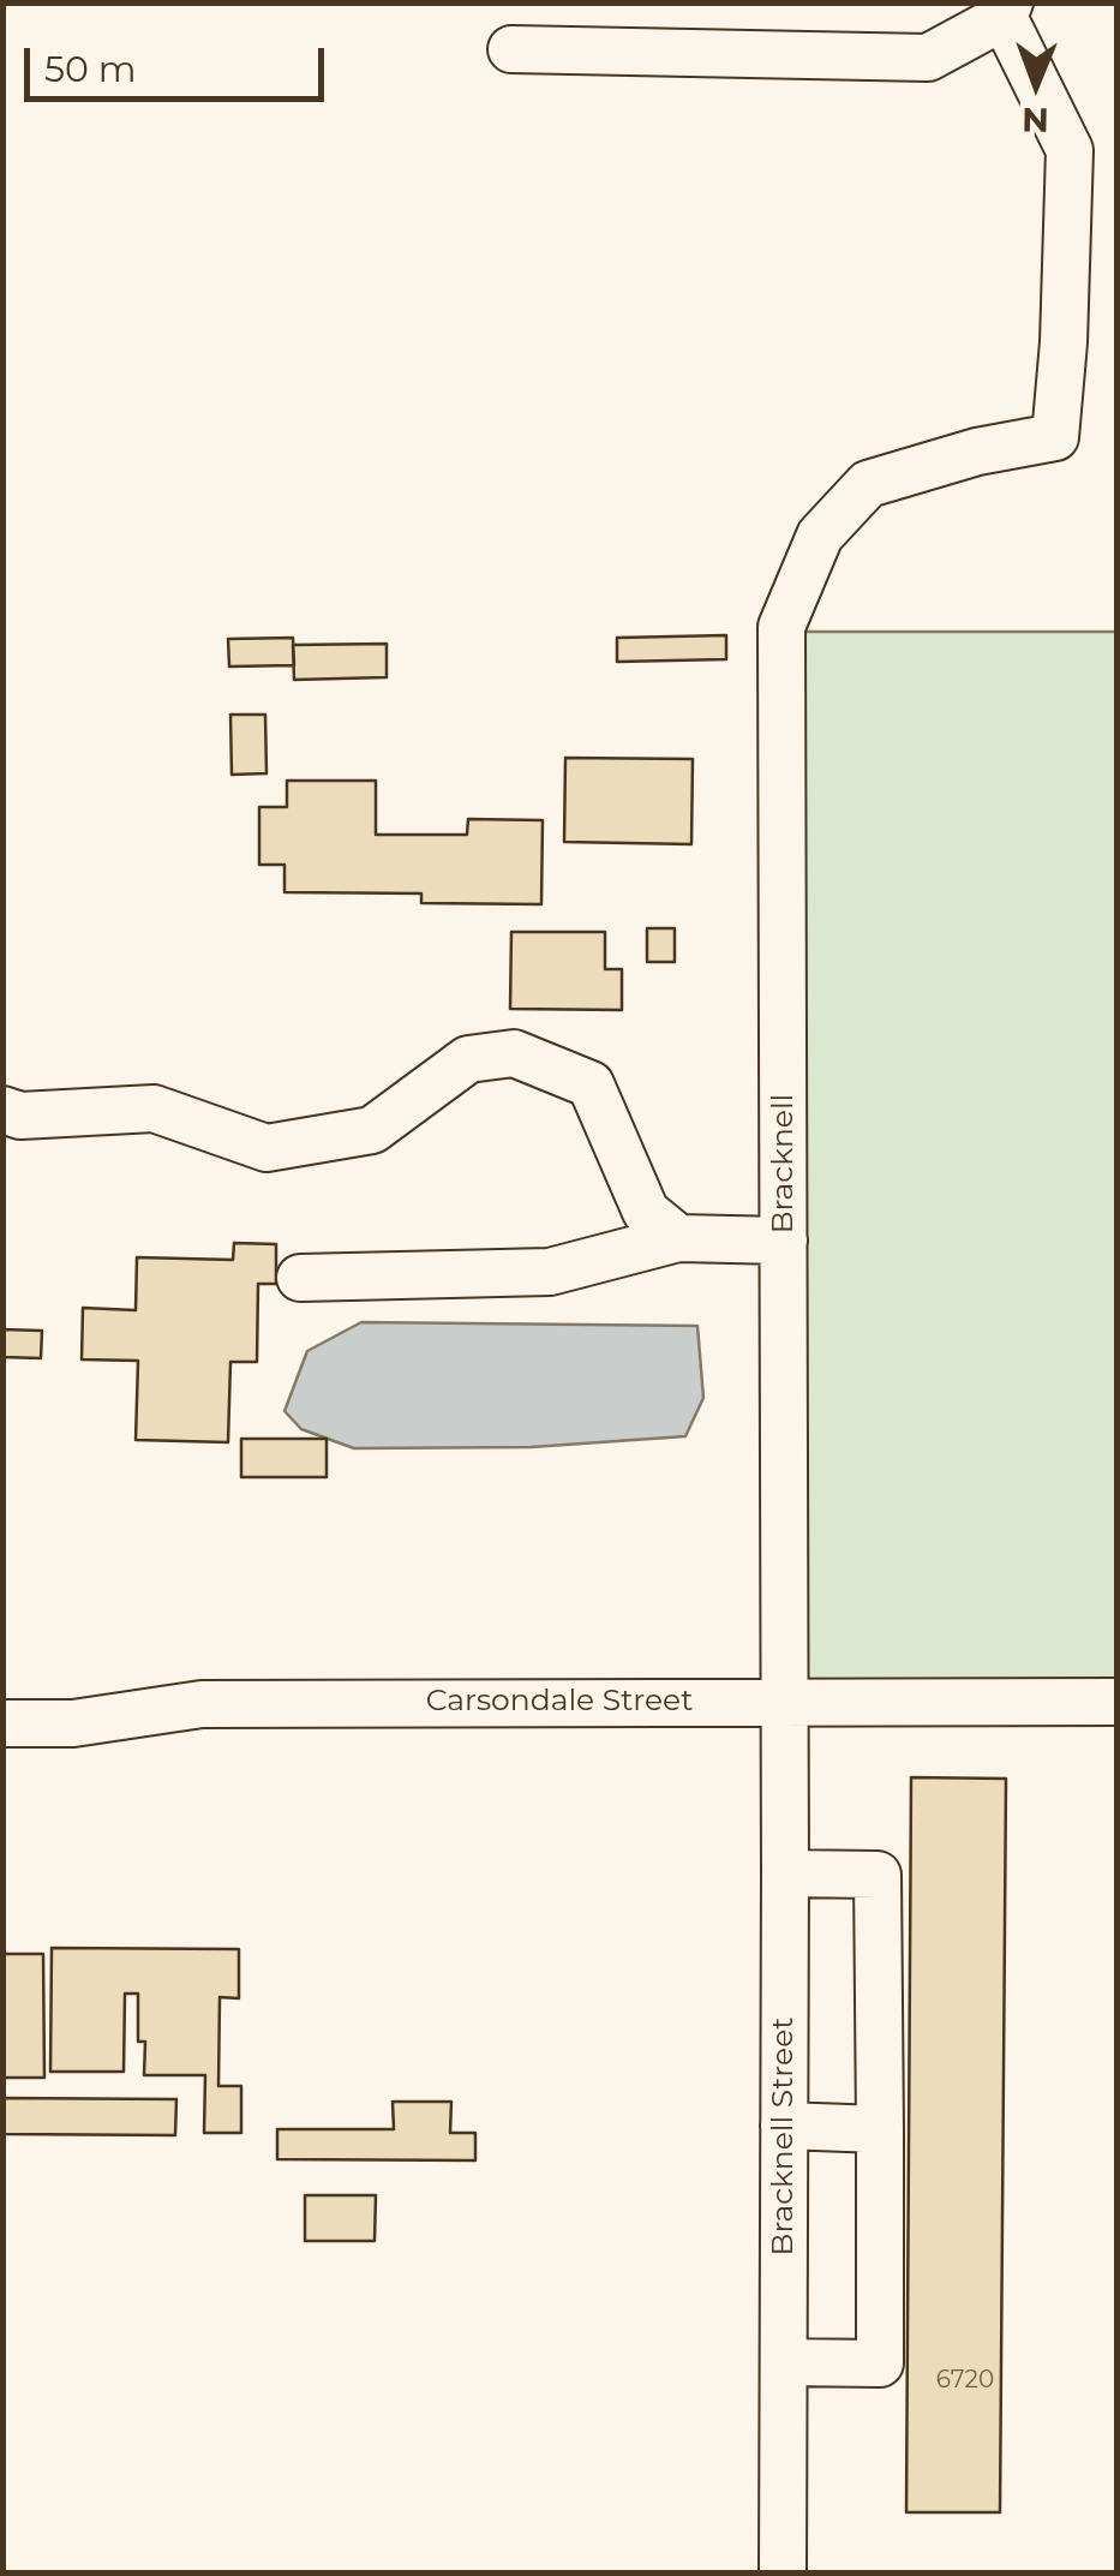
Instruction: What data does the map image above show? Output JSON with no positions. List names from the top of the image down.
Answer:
{
  "streets": {
    "street": ["Bracknell", "Carsondale Street", "Bracknell Street"]
  },
  "crossings": [
    ["Bracknell", "Carsondale Street"],
    ["Bracknell", "Bracknell Street"],
    ["Carsondale Street", "Bracknell Street"]
  ],
  "house_numbers": ["6720"],
  "scale_bar": "50 m",
  "north": "bottom"
}
